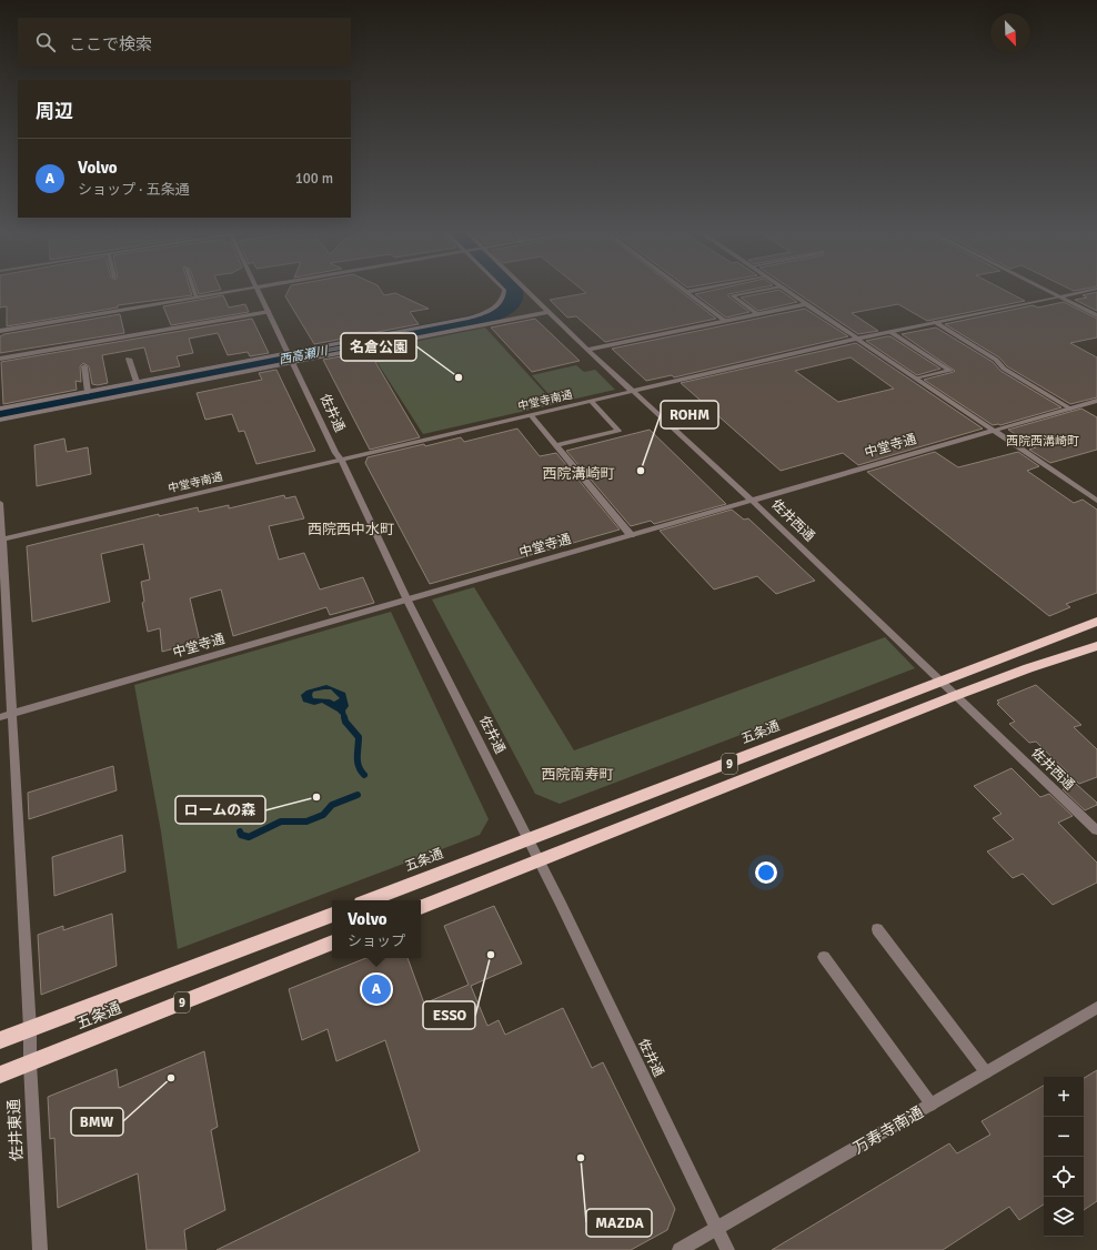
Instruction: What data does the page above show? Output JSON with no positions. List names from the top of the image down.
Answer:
{
  "streets": {
    "highway": ["五条通", "9"],
    "street": [
      "中堂寺南通",
      "佐井通",
      "中堂寺通",
      "佐井西通",
      "佐井東通",
      "万寿寺南通"
    ]
  },
  "crossings": [
    ["中堂寺南通", "佐井通"],
    ["中堂寺南通", "佐井西通"],
    ["中堂寺南通", "佐井東通"],
    ["佐井通", "中堂寺通"],
    ["佐井通", "五条通"],
    ["佐井通", "9"],
    ["佐井通", "万寿寺南通"],
    ["中堂寺通", "佐井西通"],
    ["中堂寺通", "佐井東通"],
    ["佐井西通", "五条通"],
    ["佐井西通", "9"],
    ["五条通", "佐井東通"]
  ],
  "districts": [
    "西院西溝崎町",
    "西院溝崎町",
    "西院西中水町",
    "西院南寿町"
  ],
  "water": ["西高瀬川"],
  "places": [
    "名倉公園",
    "ROHM",
    "ロームの森",
    "ESSO",
    "BMW",
    "MAZDA"
  ],
  "north": "bottom right",
  "page": {
    "search": "ここで検索",
    "heading": "周辺",
    "list": [
      {
        "mark": "A",
        "name": "Volvo",
        "note": "ショップ · 五条通",
        "value": "100 m"
      }
    ],
    "popup": ["Volvo", "ショップ"],
    "pins": "A",
    "map_buttons": ["+", "−"]
  }
}
